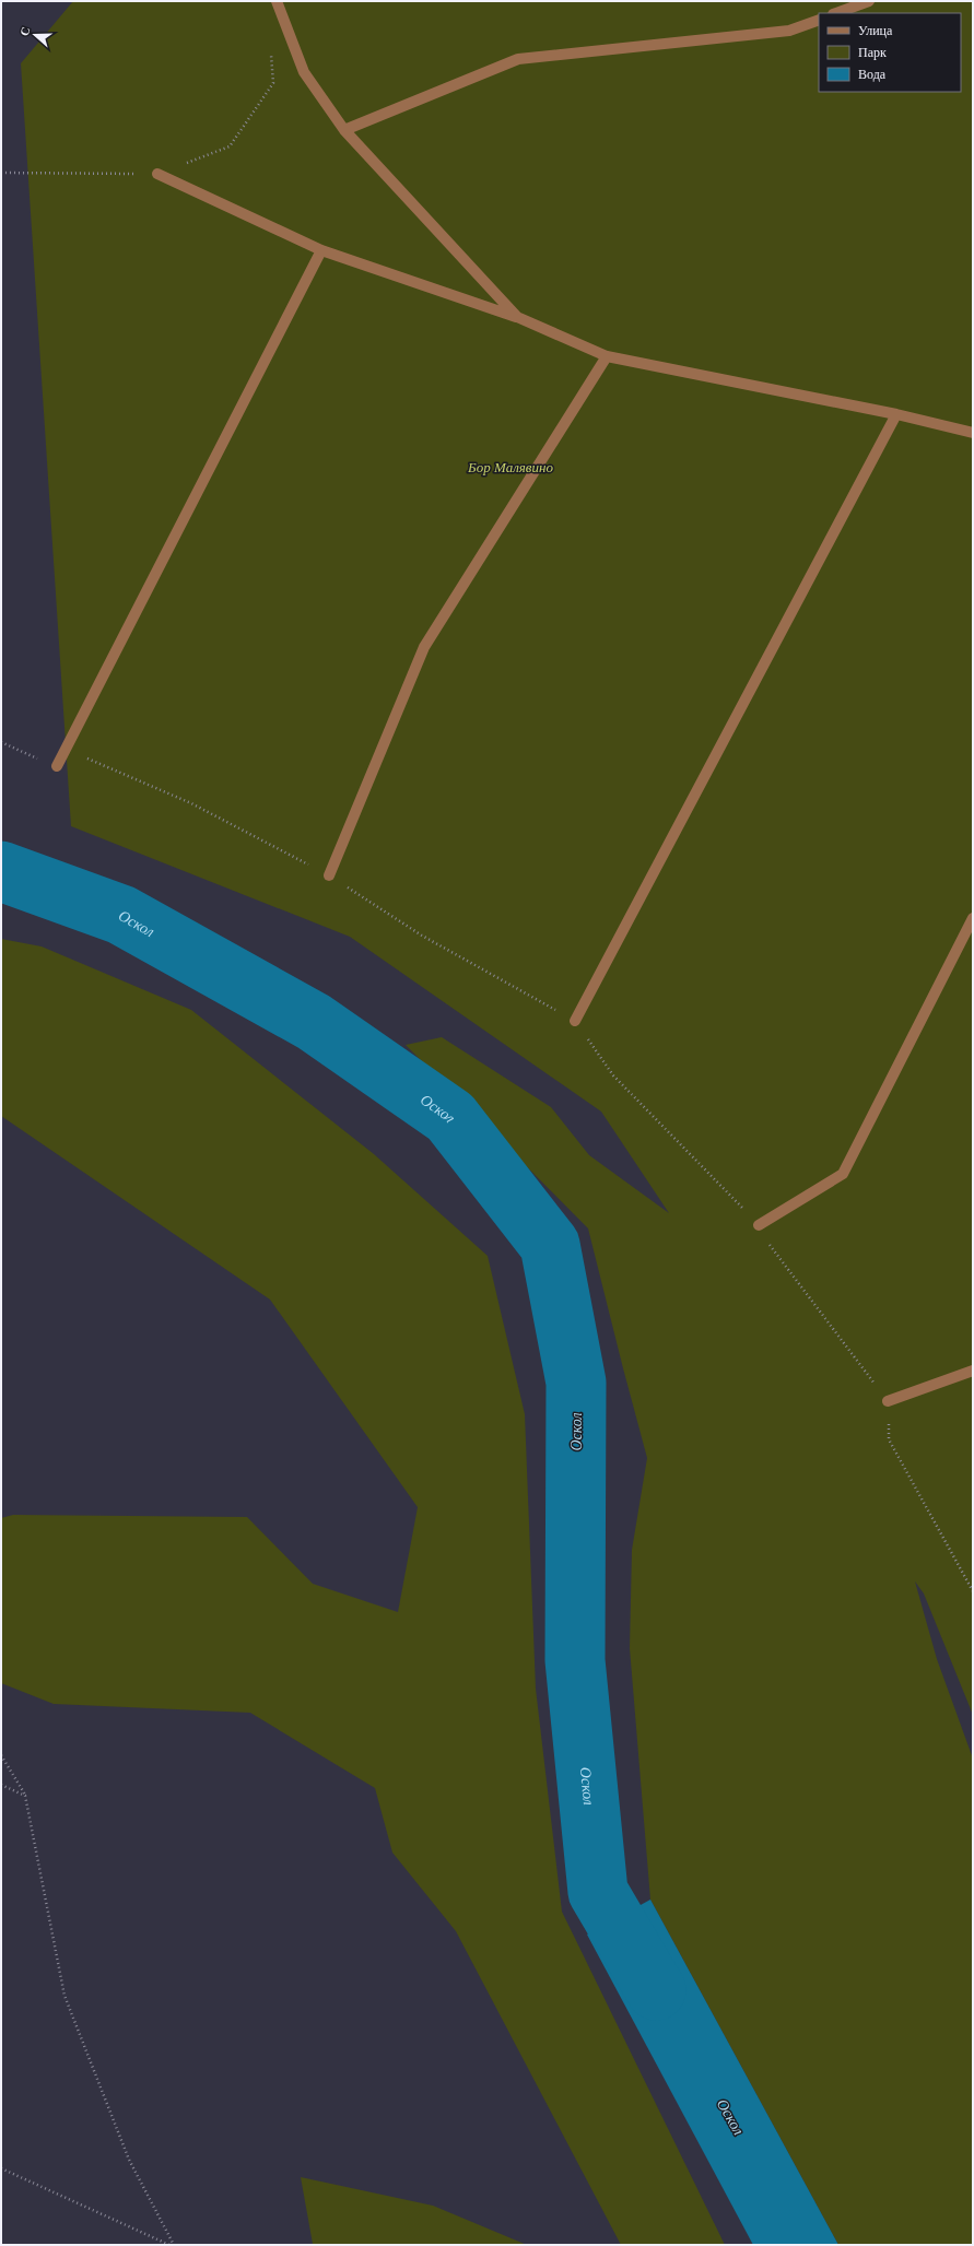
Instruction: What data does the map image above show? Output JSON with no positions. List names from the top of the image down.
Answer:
{
  "water": ["Оскол"],
  "parks": ["Бор Малявино"],
  "legend": ["Улица", "Парк", "Вода"],
  "north": "left"
}
